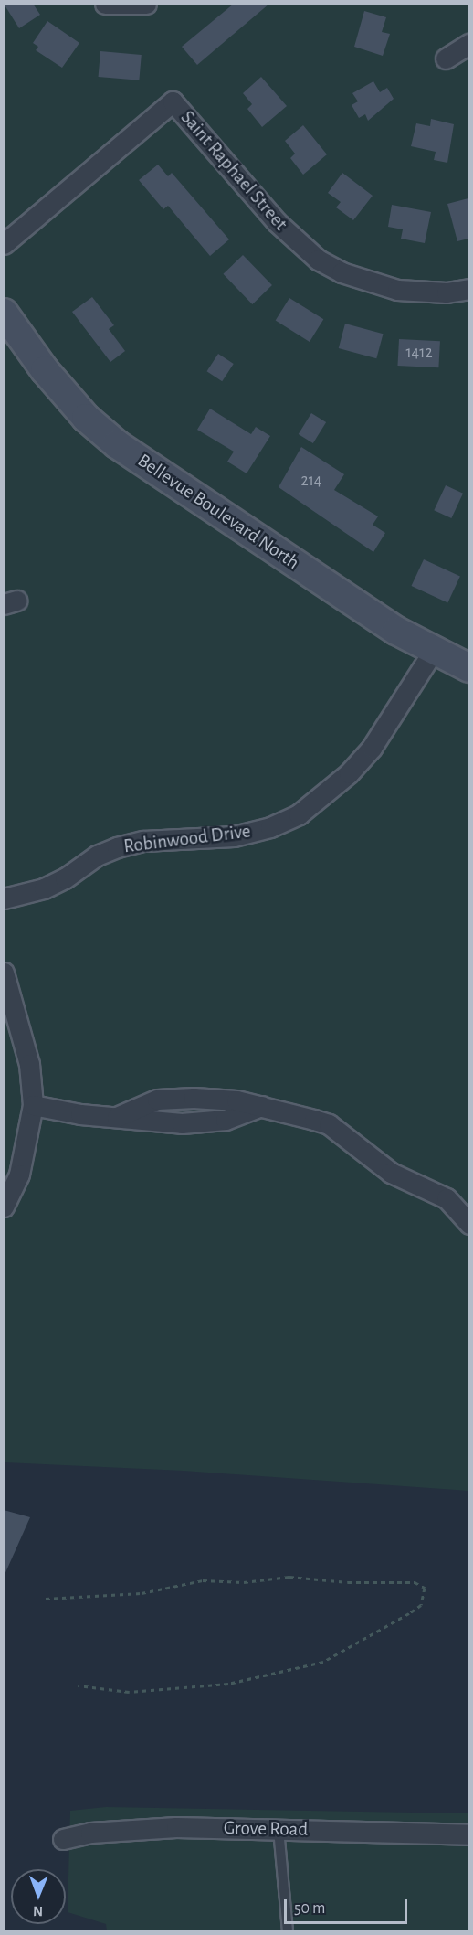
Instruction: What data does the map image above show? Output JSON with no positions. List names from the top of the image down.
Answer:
{
  "streets": {
    "main road": ["Bellevue Boulevard North"],
    "street": ["Saint Raphael Street", "Robinwood Drive", "Grove Road"]
  },
  "crossings": [
    ["Bellevue Boulevard North", "Robinwood Drive"]
  ],
  "house_numbers": ["1412", "214"],
  "scale_bar": "50 m",
  "north": "bottom"
}
